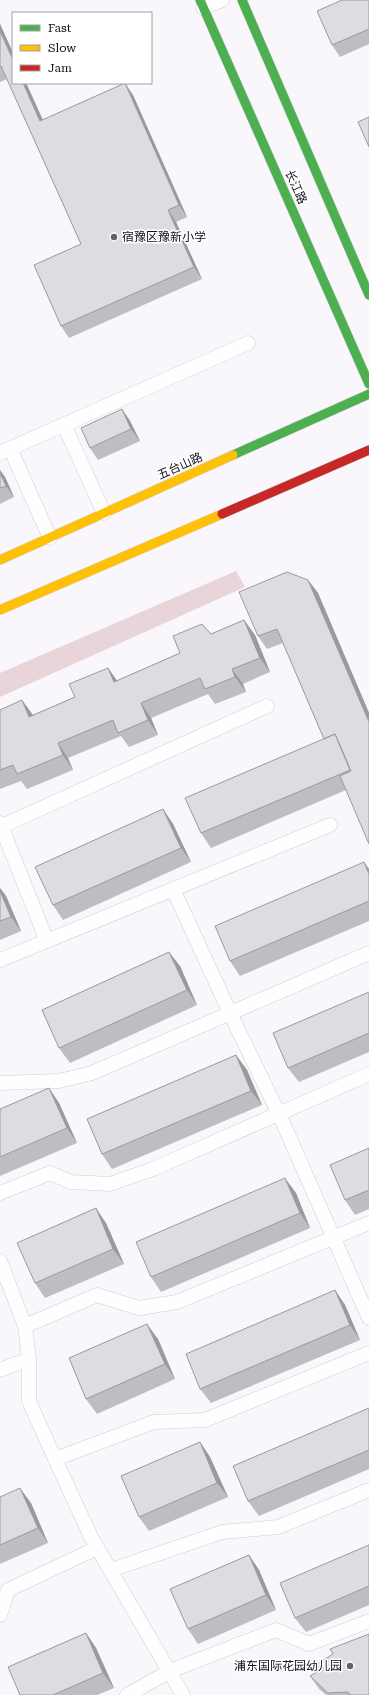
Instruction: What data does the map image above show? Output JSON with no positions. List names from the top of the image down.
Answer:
{
  "streets": {
    "main road": ["长江路", "五台山路"]
  },
  "places": ["宿豫区豫新小学", "浦东国际花园幼儿园"],
  "legend": ["Fast", "Slow", "Jam"]
}
